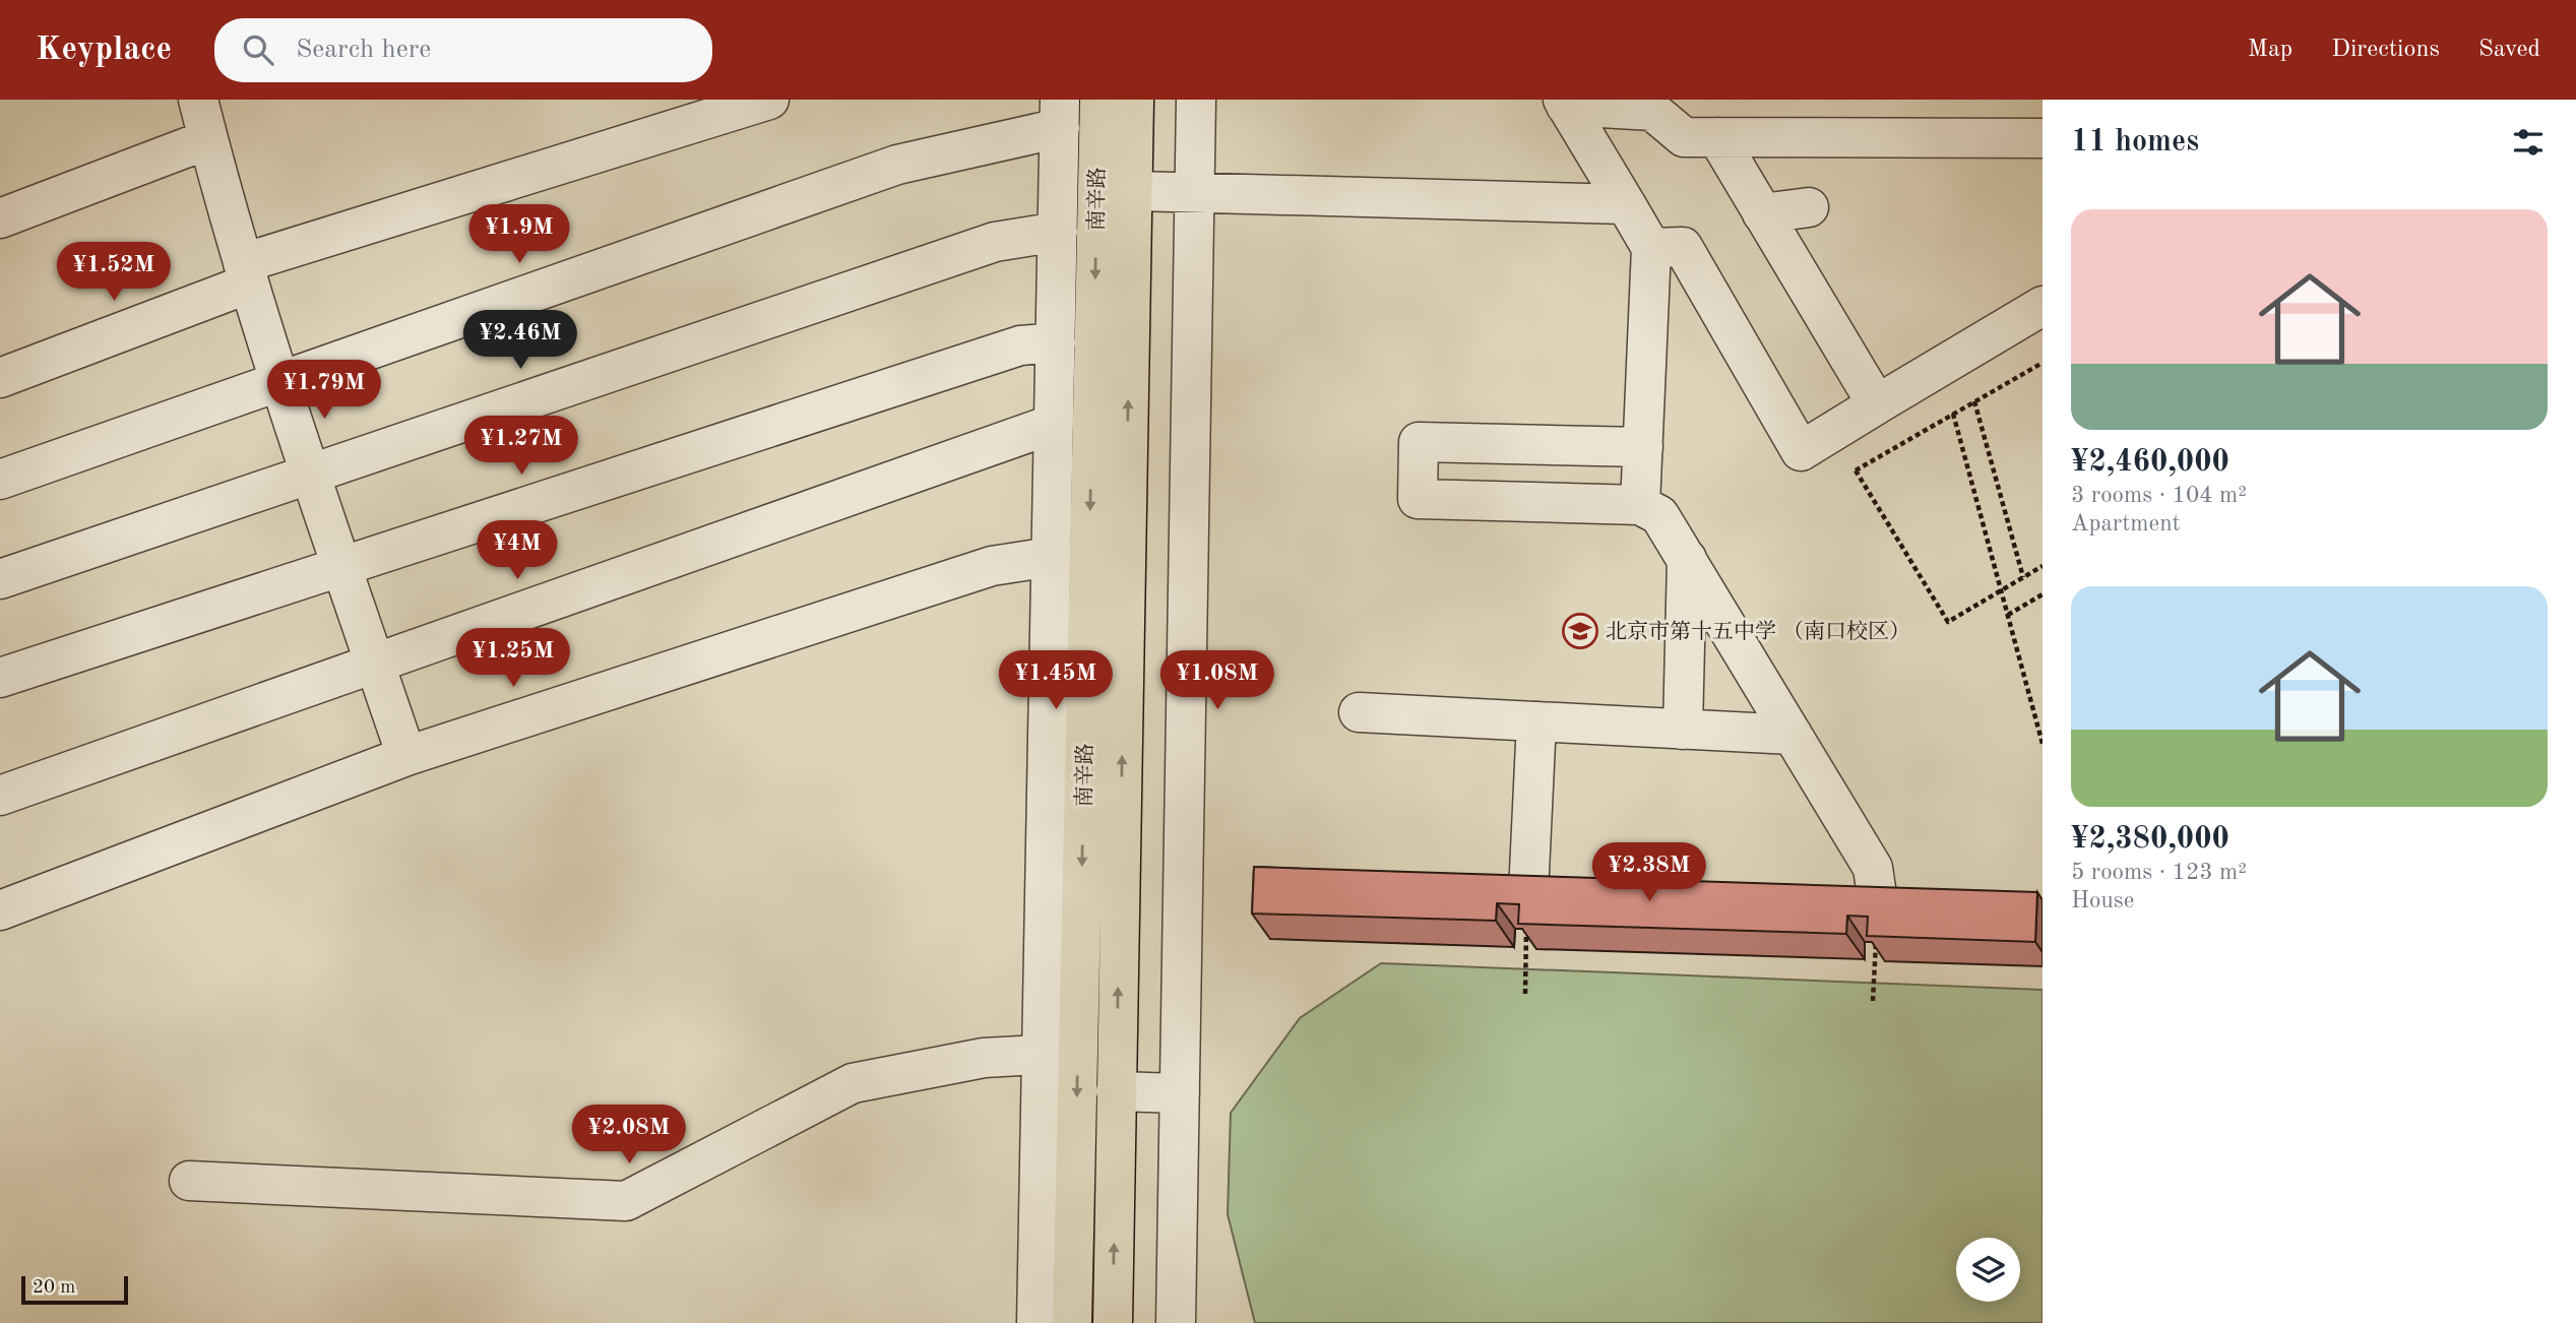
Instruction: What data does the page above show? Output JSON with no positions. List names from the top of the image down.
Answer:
{
  "streets": {
    "main road": ["南辛路"]
  },
  "places": {
    "school or university": ["北京市第十五中学 （南口校区）"]
  },
  "scale_bar": "20 m",
  "page": {
    "header": "Keyplace",
    "search": "Search here",
    "nav": ["Map", "Directions", "Saved"],
    "heading": "11 homes",
    "list": [
      {
        "name": "¥2,460,000",
        "note": "3 rooms · 104 m² · Apartment"
      },
      {
        "name": "¥2,380,000",
        "note": "5 rooms · 123 m² · House"
      }
    ],
    "price": [
      "¥1.9M",
      "¥1.52M",
      "¥2.46M",
      "¥1.79M",
      "¥1.27M",
      "¥4M",
      "¥1.25M",
      "¥1.45M",
      "¥1.08M",
      "¥2.38M",
      "¥2.08M"
    ],
    "scale": "20 m"
  }
}
